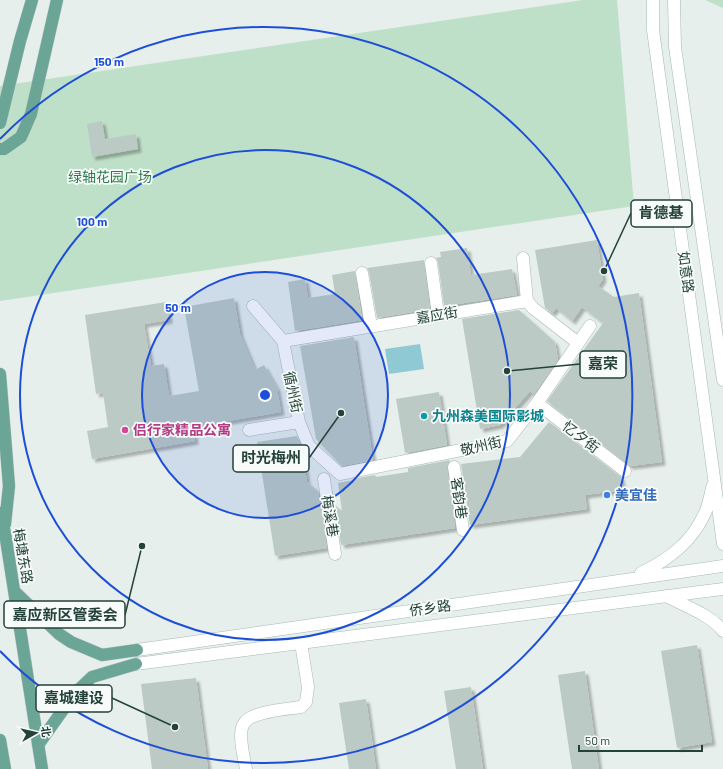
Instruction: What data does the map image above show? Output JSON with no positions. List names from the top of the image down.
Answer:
{
  "streets": {
    "main road": ["梅塘东路"],
    "street": [
      "如意路",
      "嘉应街",
      "循州街",
      "忆夕街",
      "敬州街",
      "客韵巷",
      "梅溪巷",
      "侨乡路"
    ]
  },
  "crossings": [
    ["嘉应街", "循州街"],
    ["循州街", "敬州街"],
    ["忆夕街", "敬州街"]
  ],
  "parks": ["绿轴花园广场"],
  "places": [
    "肯德基",
    "嘉荣",
    "时光梅州",
    "九州森美国际影城",
    "侣行家精品公寓",
    "美宜佳",
    "嘉应新区管委会",
    "嘉城建设"
  ],
  "scale_bar": "50 m",
  "north": "right",
  "rings": ["150 m", "100 m", "50 m"]
}
